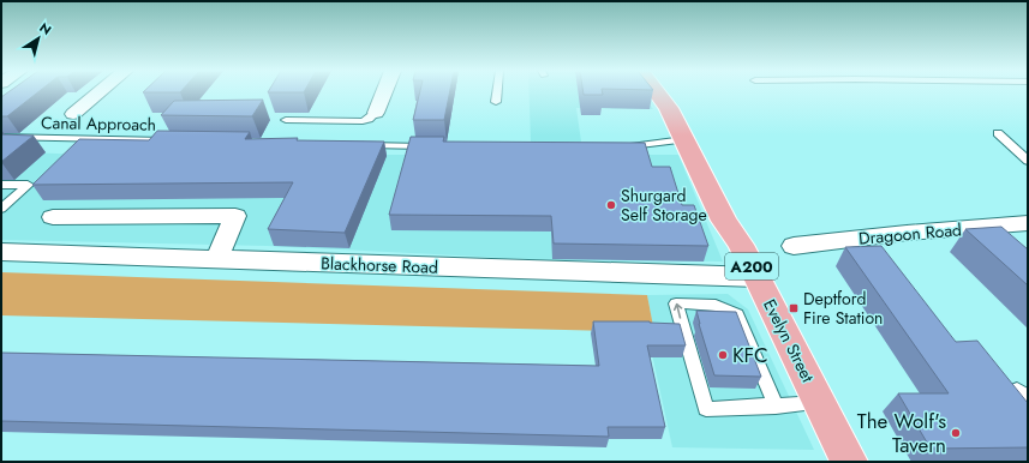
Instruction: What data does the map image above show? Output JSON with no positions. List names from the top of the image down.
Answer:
{
  "streets": {
    "main road": ["A200", "Evelyn Street"],
    "street": ["Dragoon Road", "Blackhorse Road"],
    "lane": ["Canal Approach"]
  },
  "crossings": [
    ["Blackhorse Road", "Evelyn Street"]
  ],
  "places": {
    "other": ["Shurgard Self Storage", "KFC", "The Wolf's Tavern"],
    "transit": ["Deptford Fire Station"]
  },
  "north": "top right"
}
